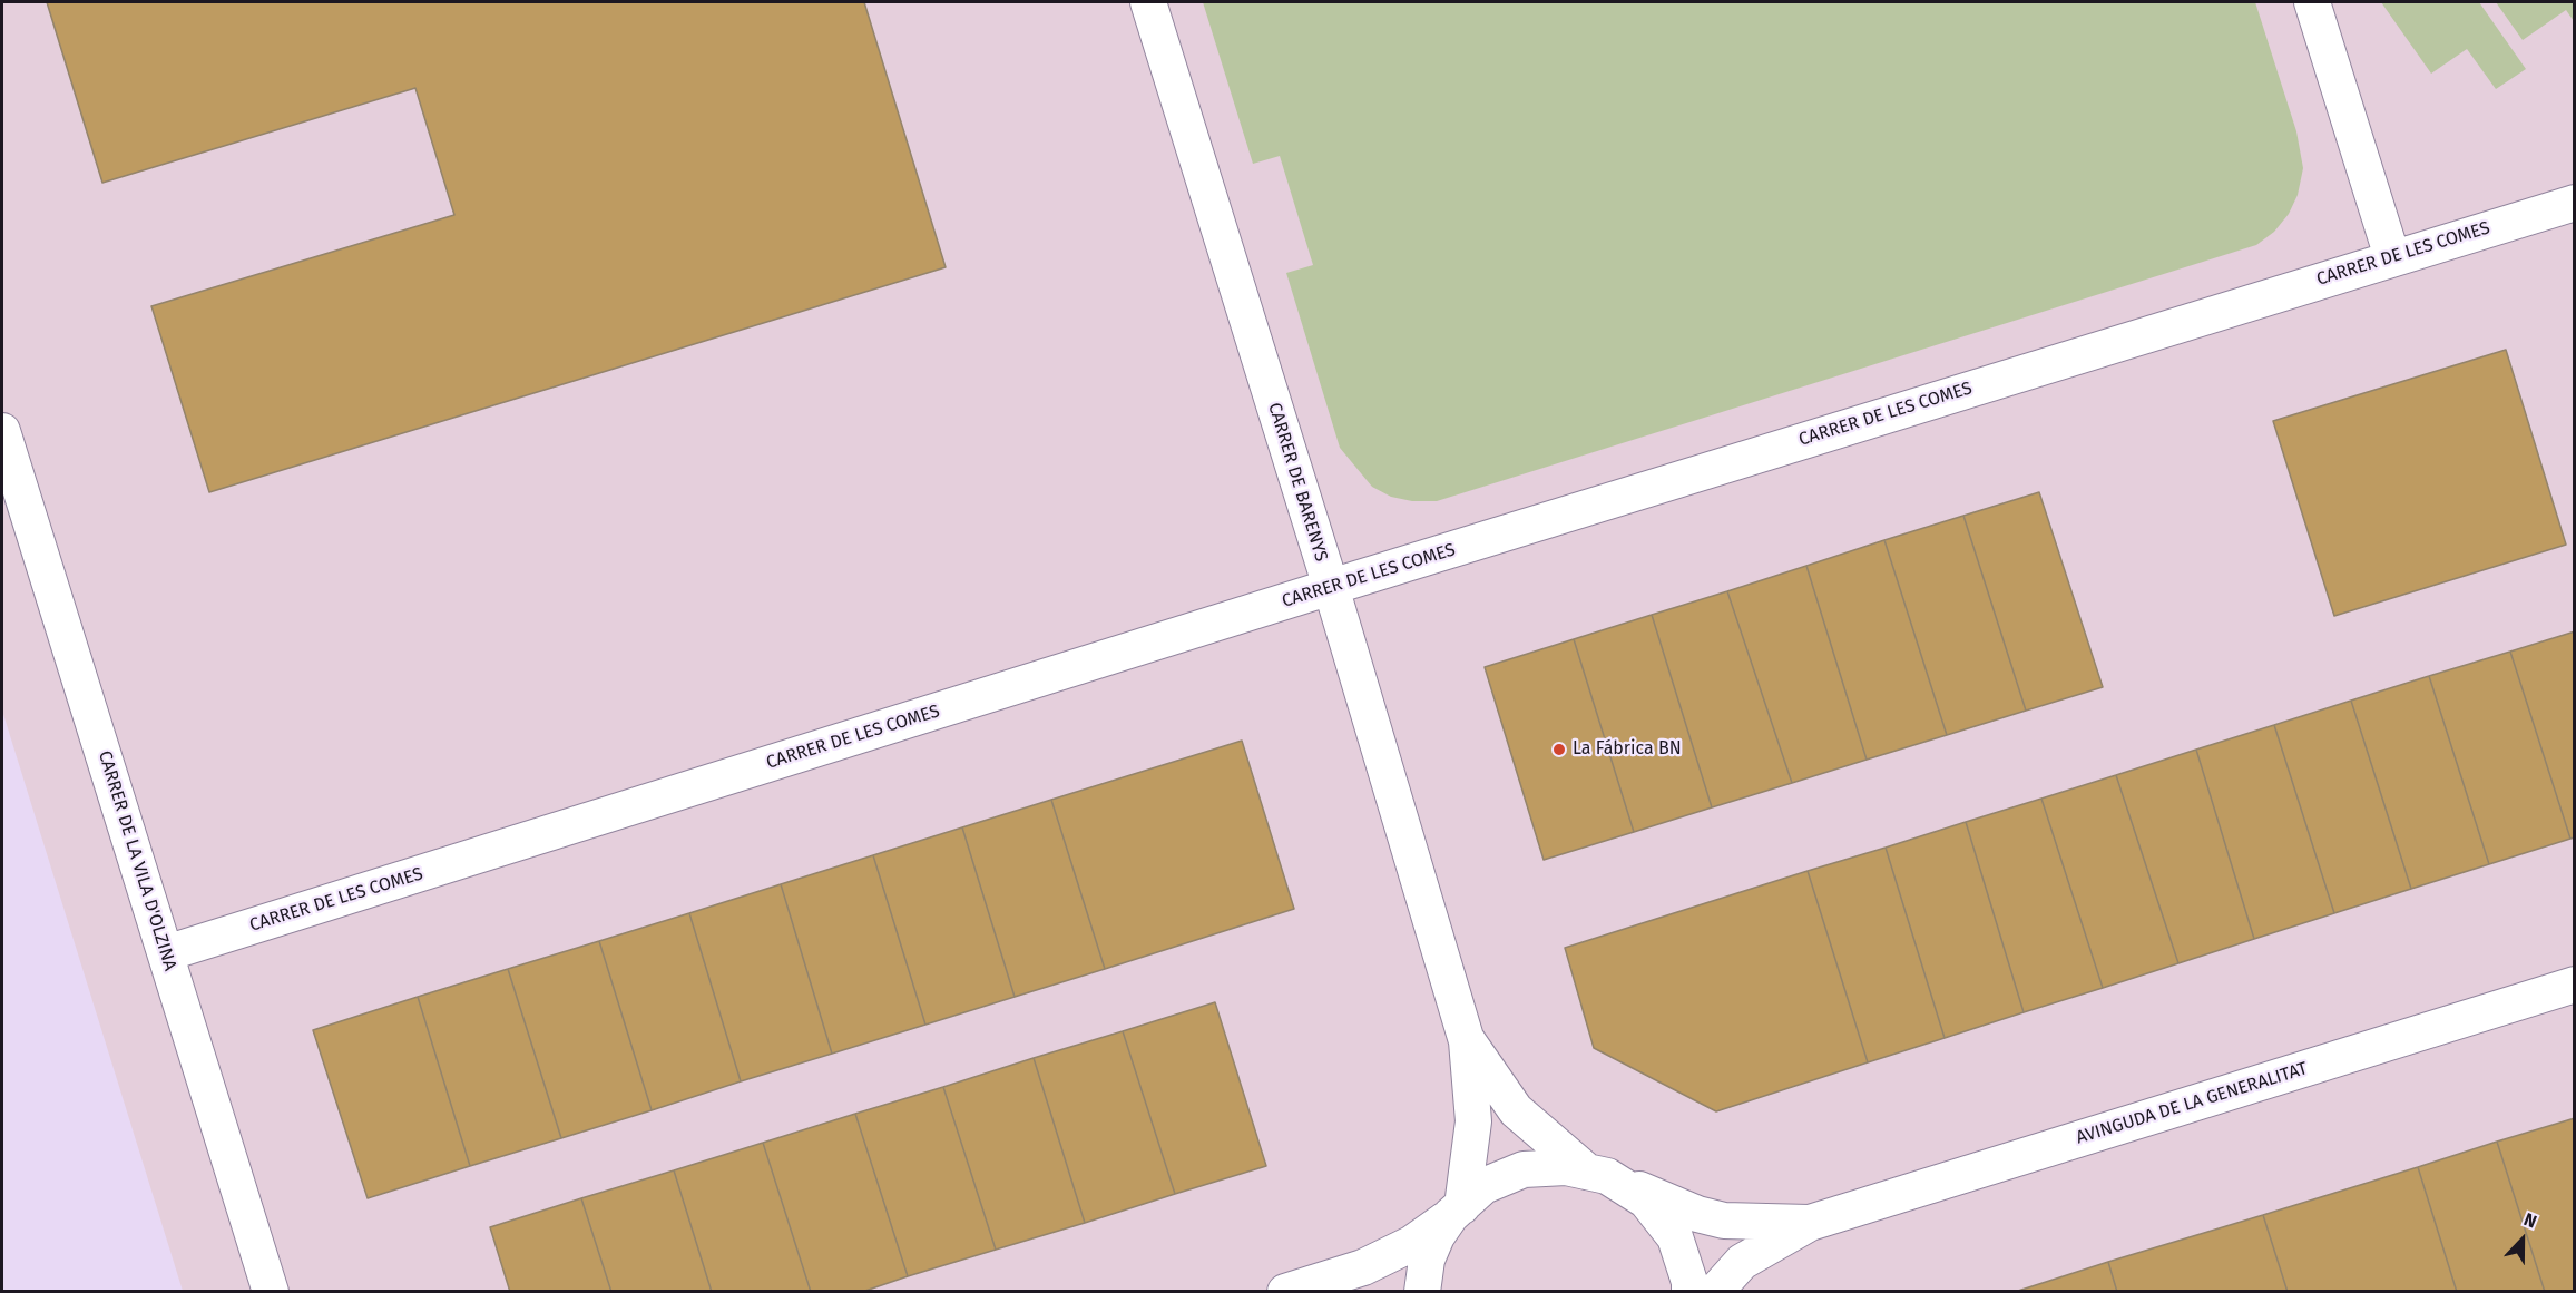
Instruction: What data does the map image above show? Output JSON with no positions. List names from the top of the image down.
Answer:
{
  "streets": {
    "street": [
      "CARRER DE LES COMES",
      "CARRER DE BARENYS",
      "CARRER DE LA VILA D'OLZINA",
      "AVINGUDA DE LA GENERALITAT"
    ]
  },
  "crossings": [
    ["CARRER DE LES COMES", "CARRER DE BARENYS"],
    ["CARRER DE LES COMES", "CARRER DE LA VILA D'OLZINA"],
    ["CARRER DE BARENYS", "AVINGUDA DE LA GENERALITAT"]
  ],
  "places": ["La Fábrica BN"],
  "north": "top"
}
